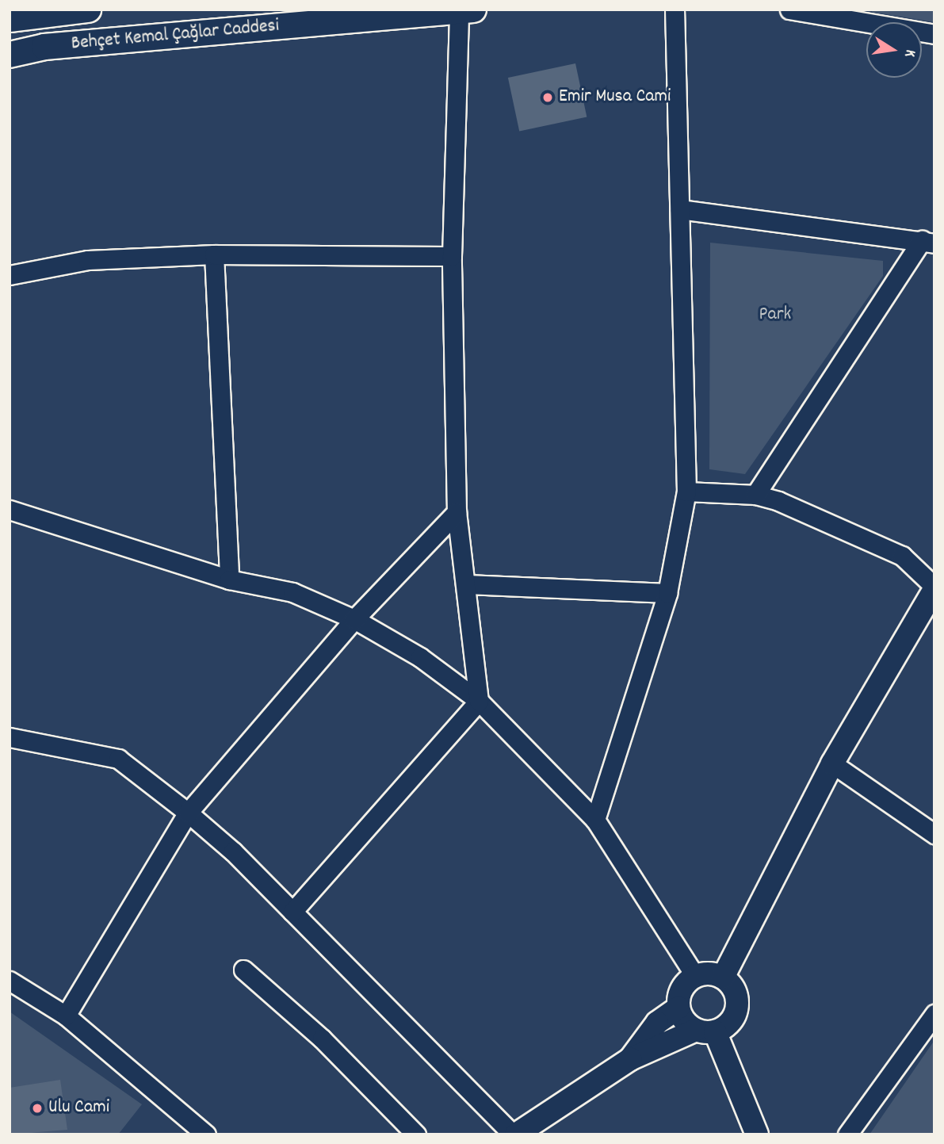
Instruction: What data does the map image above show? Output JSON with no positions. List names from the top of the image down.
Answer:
{
  "streets": {
    "main road": ["Behçet Kemal Çağlar Caddesi"]
  },
  "parks": ["Park"],
  "places": ["Emir Musa Cami", "Ulu Cami"],
  "north": "right"
}
